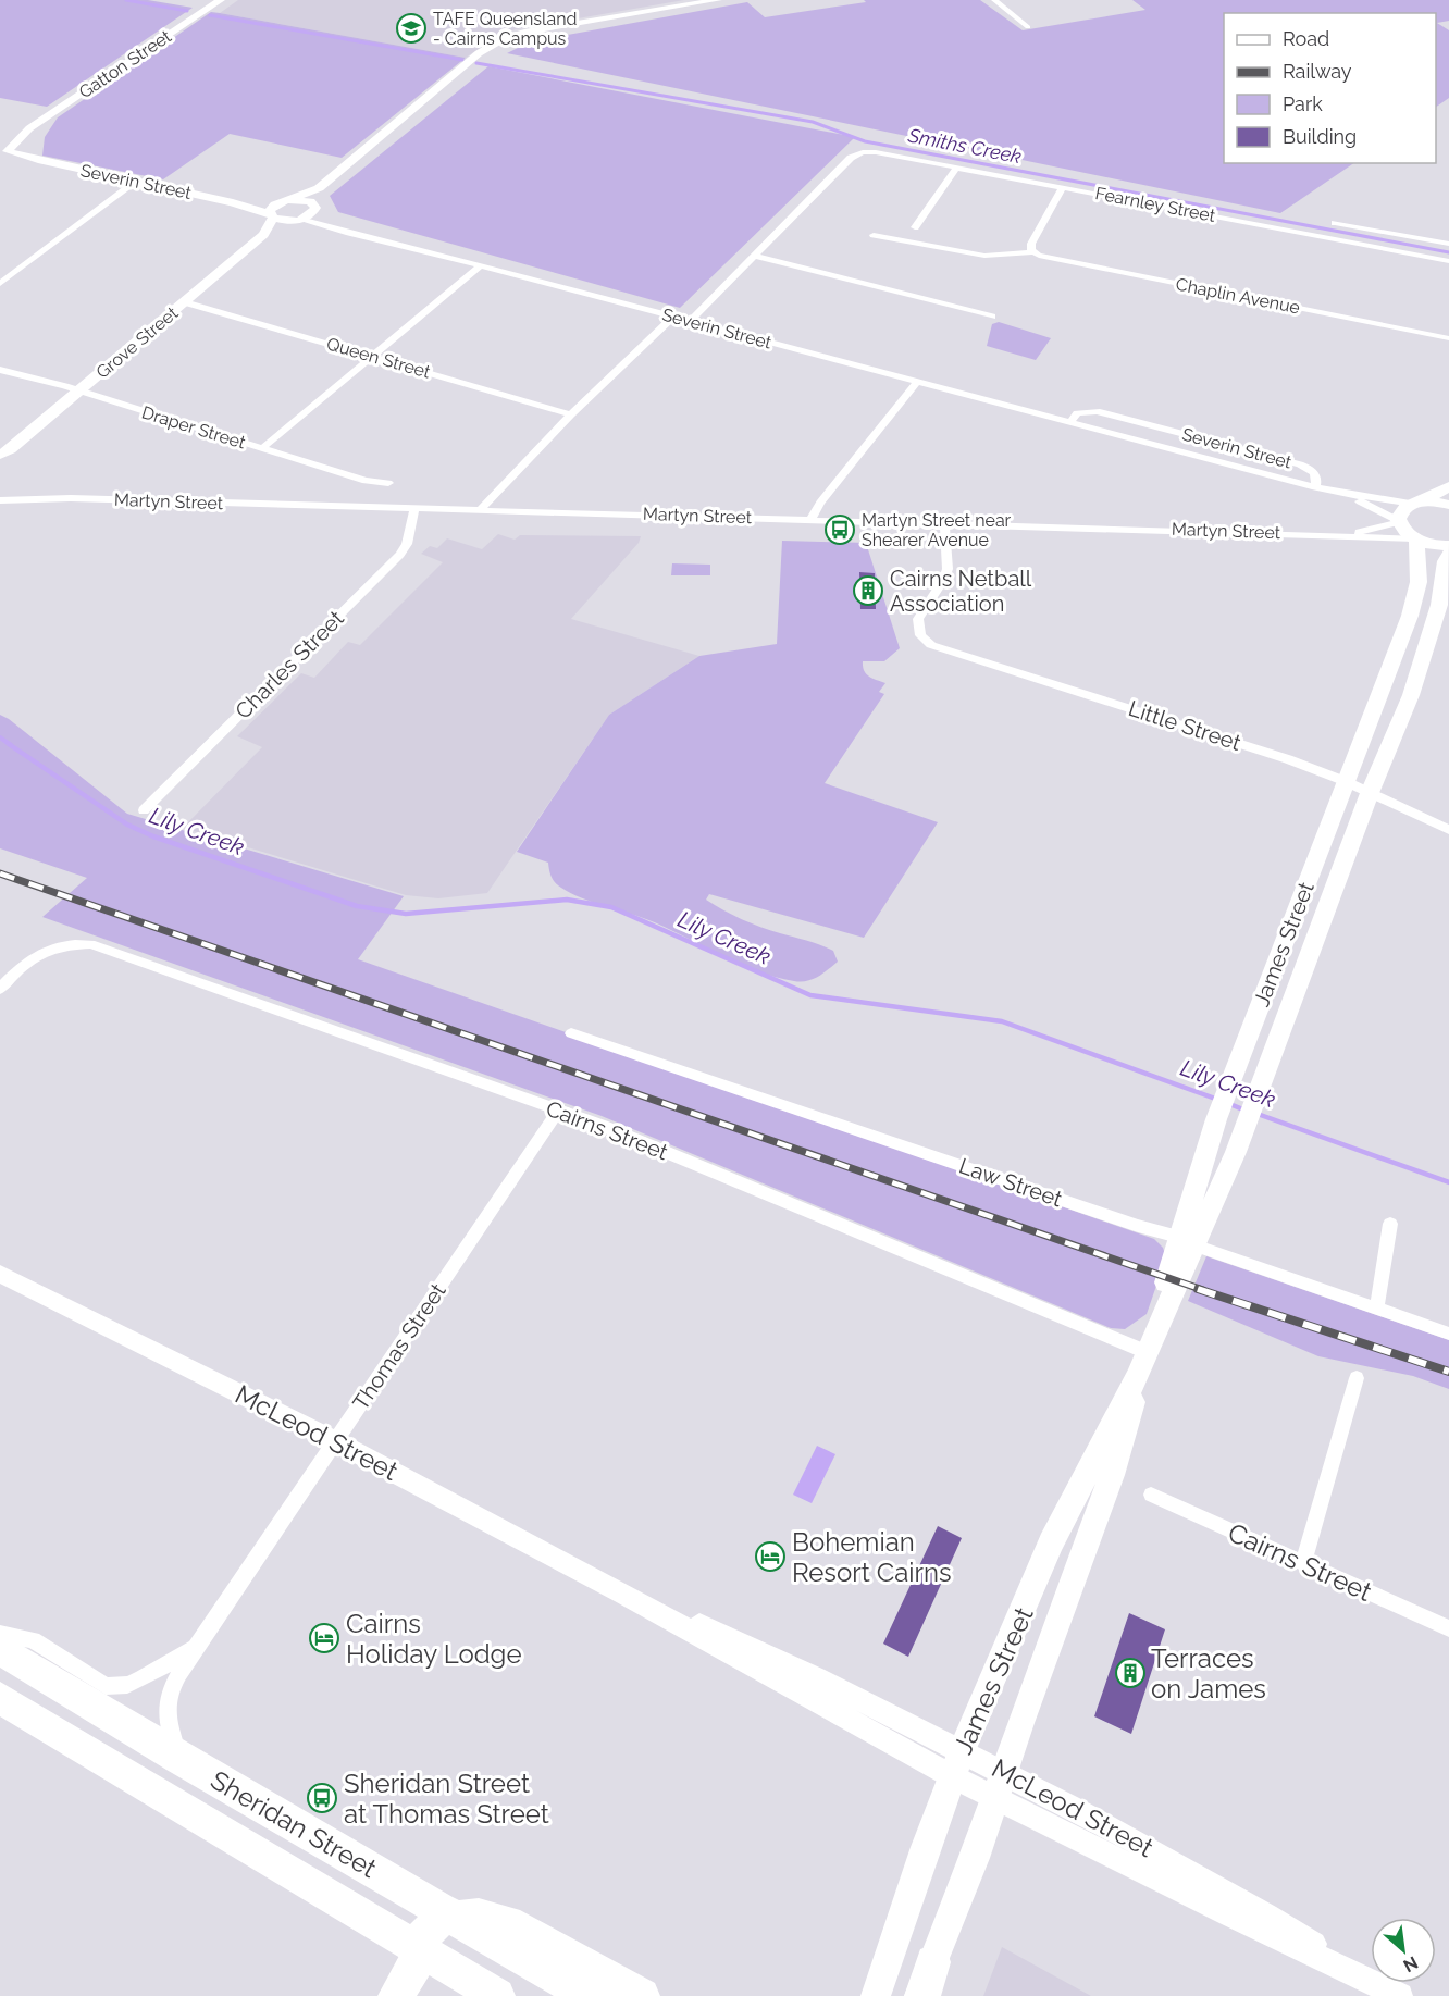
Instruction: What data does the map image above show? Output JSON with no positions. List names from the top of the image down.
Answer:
{
  "streets": {
    "highway": ["Sheridan Street"],
    "main road": ["James Street"],
    "street": [
      "Gatton Street",
      "Severin Street",
      "Fearnley Street",
      "Chaplin Avenue",
      "Grove Street",
      "Queen Street",
      "Draper Street",
      "Martyn Street",
      "Charles Street",
      "Little Street",
      "Cairns Street",
      "Law Street",
      "Thomas Street",
      "McLeod Street"
    ]
  },
  "crossings": [
    ["Gatton Street", "Severin Street"],
    ["Severin Street", "Grove Street"],
    ["Severin Street", "Martyn Street"],
    ["Grove Street", "Queen Street"],
    ["Grove Street", "Draper Street"],
    ["Martyn Street", "Charles Street"],
    ["Martyn Street", "Little Street"],
    ["Martyn Street", "James Street"],
    ["Little Street", "James Street"],
    ["James Street", "Cairns Street"],
    ["James Street", "Law Street"],
    ["James Street", "McLeod Street"],
    ["Cairns Street", "Thomas Street"],
    ["Thomas Street", "McLeod Street"],
    ["Thomas Street", "Sheridan Street"]
  ],
  "water": ["Smiths Creek", "Lily Creek"],
  "places": {
    "school or university": ["TAFE Queensland - Cairns Campus"],
    "bus stop": ["Martyn Street near Shearer Avenue", "Sheridan Street at Thomas Street"],
    "building": ["Cairns Netball Association", "Terraces on James"],
    "hotel": ["Bohemian Resort Cairns", "Cairns Holiday Lodge"]
  },
  "legend": [
    "Road",
    "Railway",
    "Park",
    "Building"
  ],
  "north": "bottom right"
}
